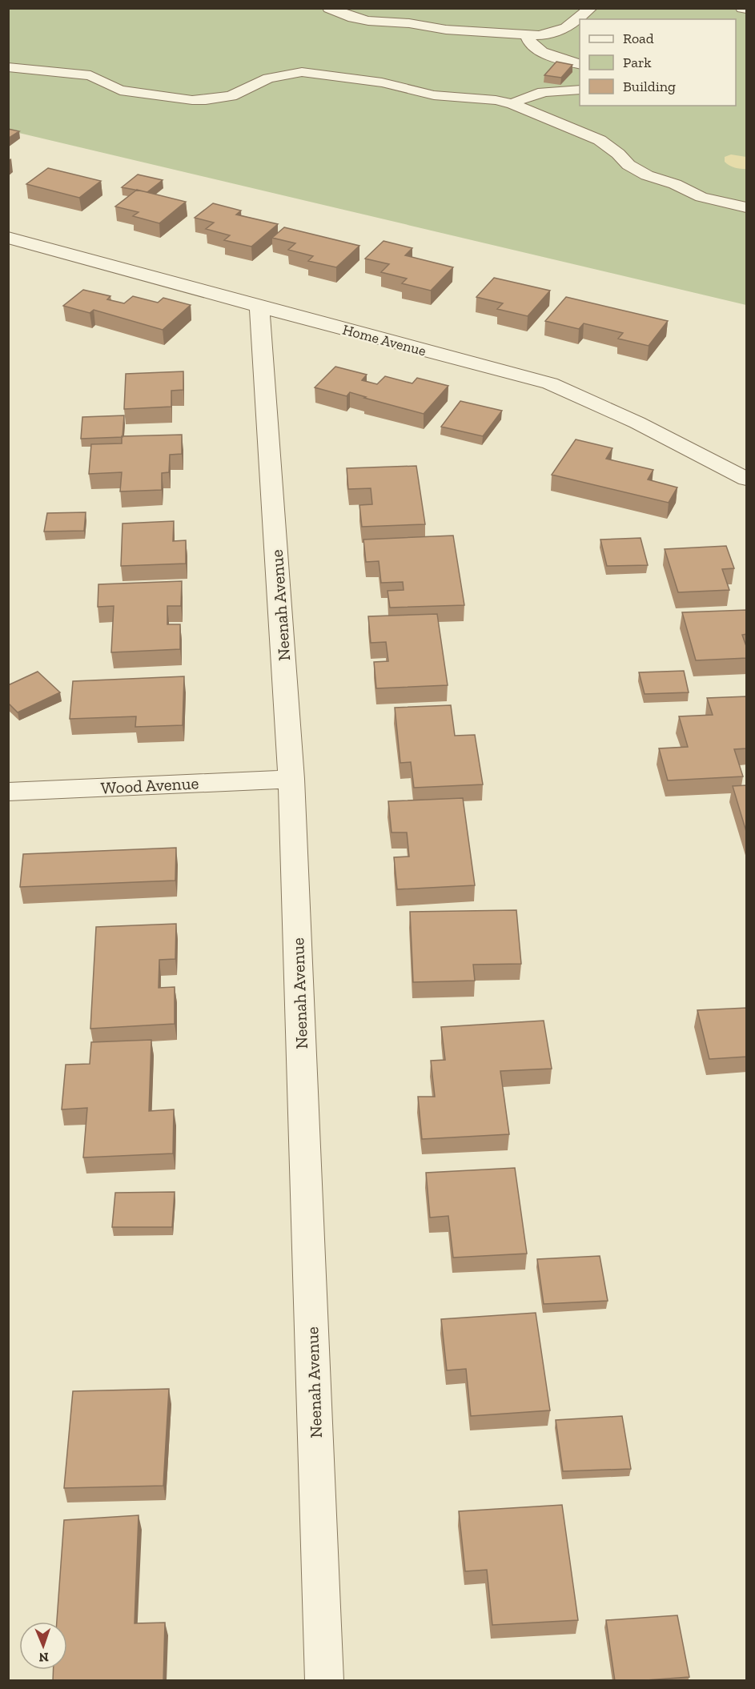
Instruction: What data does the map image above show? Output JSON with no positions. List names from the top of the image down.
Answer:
{
  "streets": {
    "street": ["Home Avenue", "Neenah Avenue", "Wood Avenue"]
  },
  "crossings": [
    ["Home Avenue", "Neenah Avenue"],
    ["Neenah Avenue", "Wood Avenue"]
  ],
  "legend": ["Road", "Park", "Building"],
  "north": "bottom"
}
